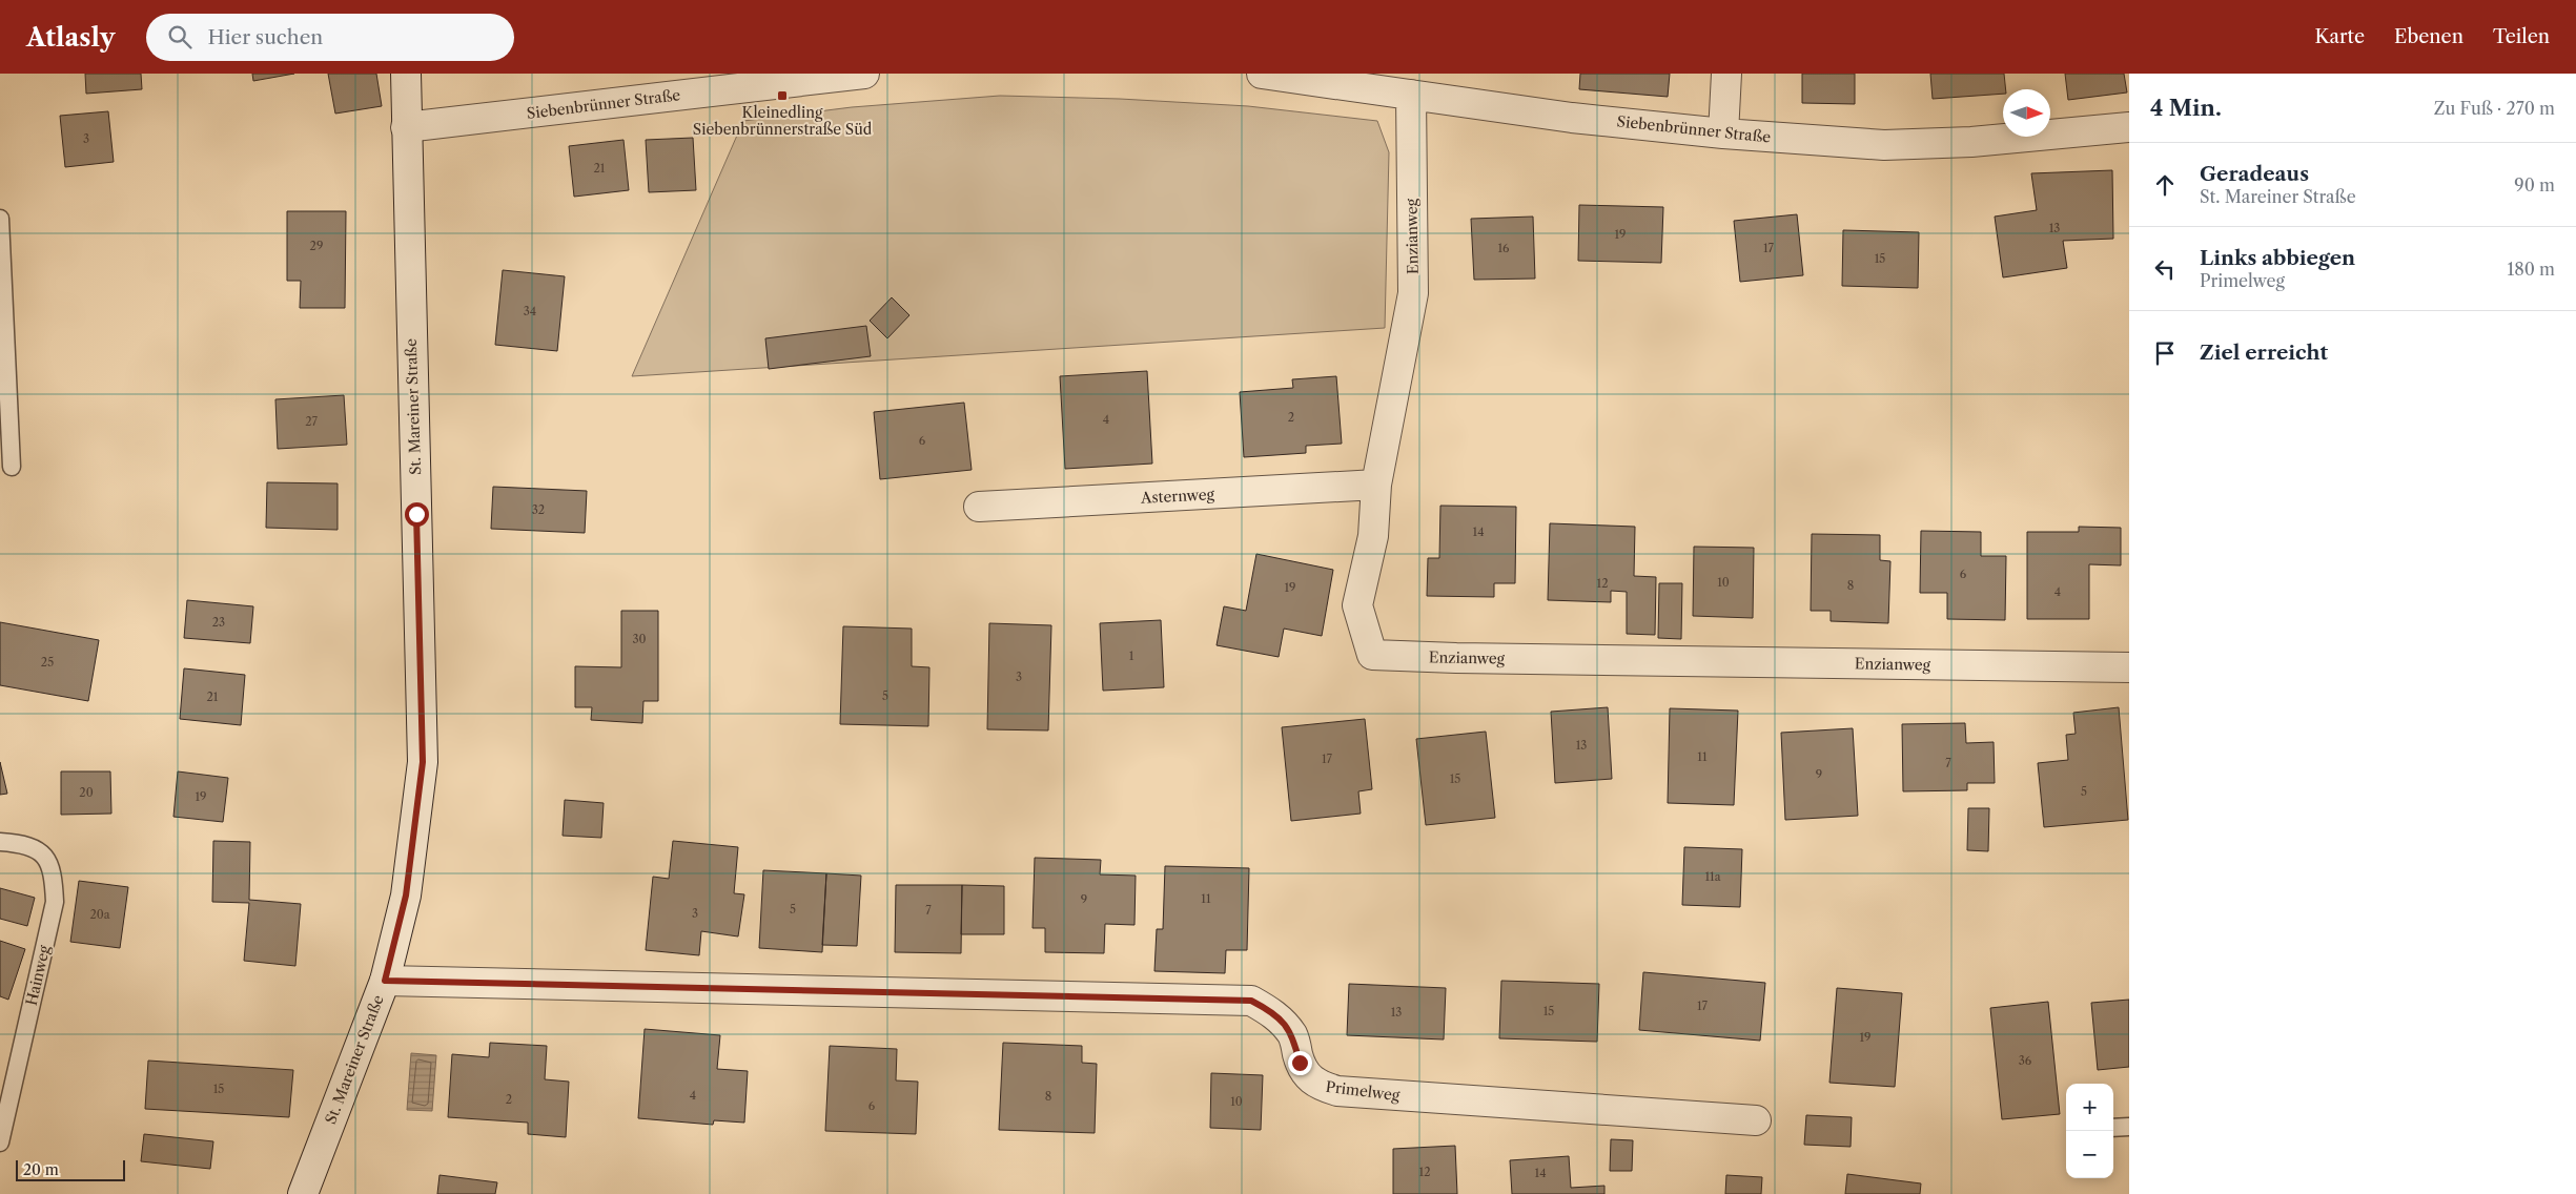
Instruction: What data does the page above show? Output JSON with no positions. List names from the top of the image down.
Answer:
{
  "streets": {
    "street": [
      "Siebenbrünner Straße",
      "Enzianweg",
      "St. Mareiner Straße",
      "Asternweg",
      "Primelweg"
    ],
    "lane": ["Hainweg"]
  },
  "crossings": [
    ["Siebenbrünner Straße", "Enzianweg"],
    ["Siebenbrünner Straße", "St. Mareiner Straße"],
    ["Enzianweg", "Asternweg"],
    ["St. Mareiner Straße", "Primelweg"]
  ],
  "places": {
    "transit": ["Kleinedling Siebenbrünnerstraße Süd"]
  },
  "house_numbers": [
    "3",
    "21",
    "13",
    "19",
    "29",
    "16",
    "17",
    "15",
    "34",
    "2",
    "4",
    "27",
    "6",
    "32",
    "14",
    "6",
    "10",
    "12",
    "8",
    "19",
    "4",
    "23",
    "30",
    "1",
    "25",
    "3",
    "5",
    "21",
    "13",
    "11",
    "17",
    "7",
    "9",
    "15",
    "5",
    "20",
    "19",
    "11a",
    "11",
    "9",
    "5",
    "7",
    "3",
    "20a",
    "17",
    "15",
    "13",
    "19",
    "36",
    "15",
    "4",
    "8",
    "2",
    "10",
    "6",
    "12",
    "14"
  ],
  "scale_bar": "20 m",
  "north": "right",
  "page": {
    "header": "Atlasly",
    "search": "Hier suchen",
    "nav": ["Karte", "Ebenen", "Teilen"],
    "heading": ["4 Min.", "Zu Fuß · 270 m"],
    "list": [
      ["Geradeaus", "St. Mareiner Straße", "90 m"],
      ["Links abbiegen", "Primelweg", "180 m"],
      "Ziel erreicht"
    ],
    "map_buttons": ["+", "−"],
    "scale": "20 m"
  }
}
